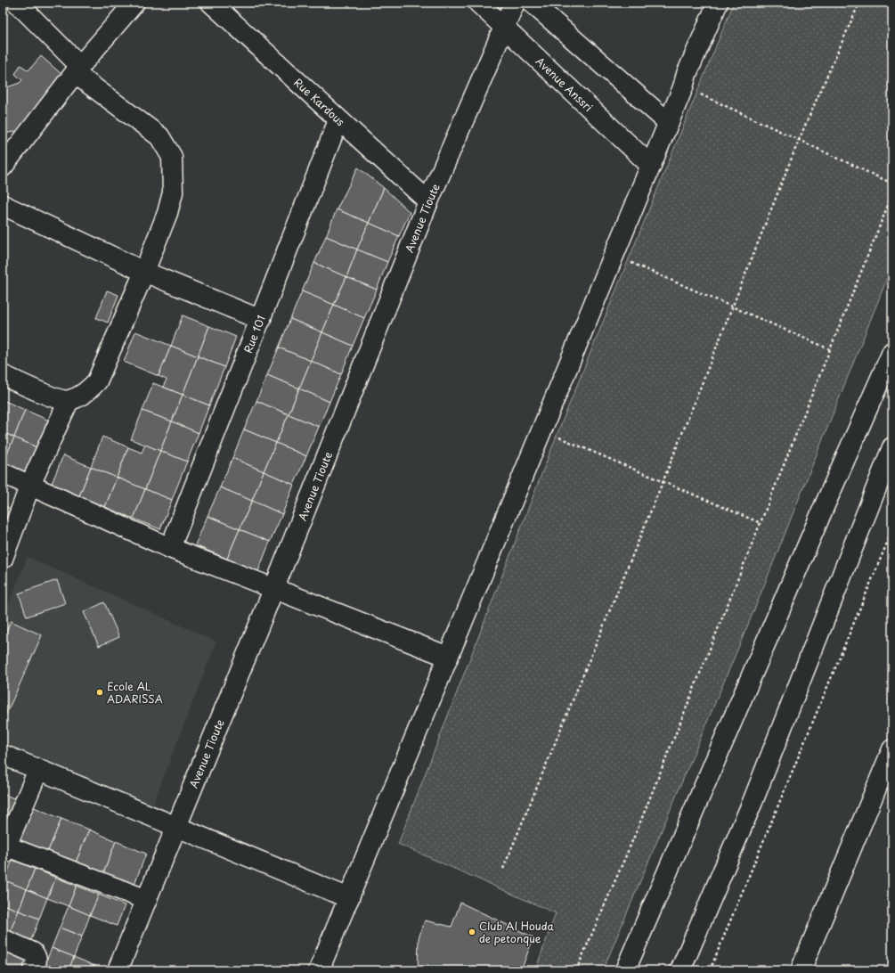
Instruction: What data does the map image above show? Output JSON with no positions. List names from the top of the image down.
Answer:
{
  "streets": {
    "main road": [
      "Avenue Anssri",
      "Rue Kardous",
      "Avenue Tioute",
      "Rue 101"
    ]
  },
  "crossings": [
    ["Avenue Anssri", "Avenue Tioute"],
    ["Rue Kardous", "Avenue Tioute"],
    ["Rue Kardous", "Rue 101"]
  ],
  "places": ["Ecole AL ADARISSA", "Club Al Houda de petonque"]
}
